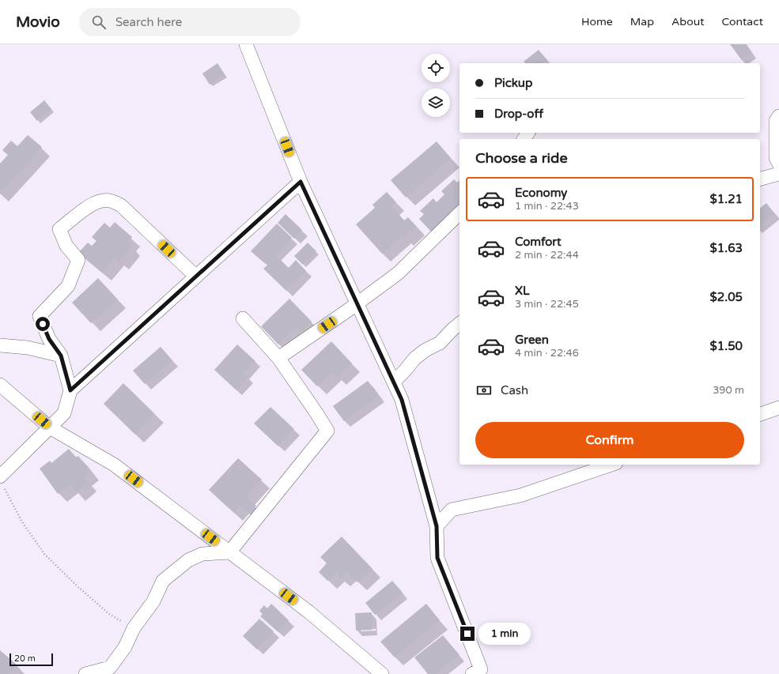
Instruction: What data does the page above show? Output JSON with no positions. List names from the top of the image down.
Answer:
{
  "scale_bar": "20 m",
  "page": {
    "header": "Movio",
    "search": "Search here",
    "nav": [
      "Home",
      "Map",
      "About",
      "Contact"
    ],
    "banner": ["Pickup", "Drop-off"],
    "heading": "Choose a ride",
    "list": [
      {
        "name": "Economy",
        "note": "1 min · 22:43",
        "value": "$1.21"
      },
      {
        "name": "Comfort",
        "note": "2 min · 22:44",
        "value": "$1.63"
      },
      {
        "name": "XL",
        "note": "3 min · 22:45",
        "value": "$2.05"
      },
      {
        "name": "Green",
        "note": "4 min · 22:46",
        "value": "$1.50"
      }
    ],
    "pay": ["Cash", "390 m"],
    "buttons": "Confirm",
    "bubble": "1 min",
    "scale": "20 m"
  }
}
